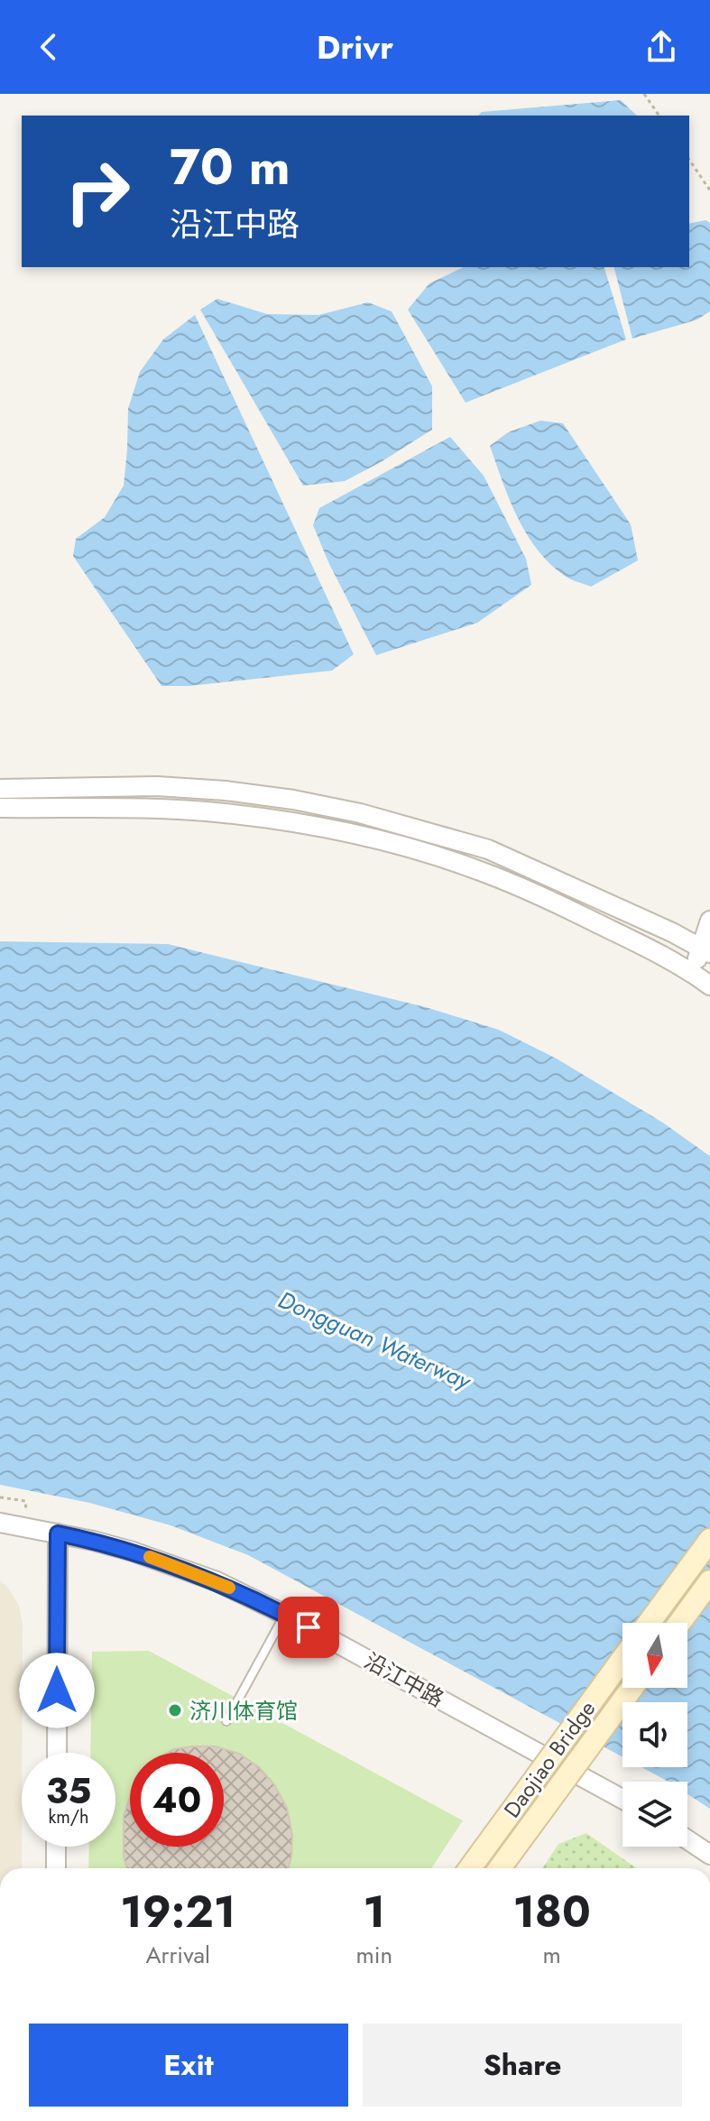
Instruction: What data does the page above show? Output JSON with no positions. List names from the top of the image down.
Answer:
{
  "streets": {
    "main road": ["Daojiao Bridge"],
    "street": ["沿江中路"]
  },
  "water": ["Dongguan Waterway"],
  "places": ["济川体育馆"],
  "north": "bottom",
  "page": {
    "header": "Drivr",
    "turn": ["70 m", "沿江中路"],
    "speed": "35 km/h",
    "limit": "40",
    "eta": [
      "19:21",
      "Arrival",
      "1",
      "min",
      "180",
      "m"
    ],
    "buttons": ["Exit", "Share"]
  }
}
